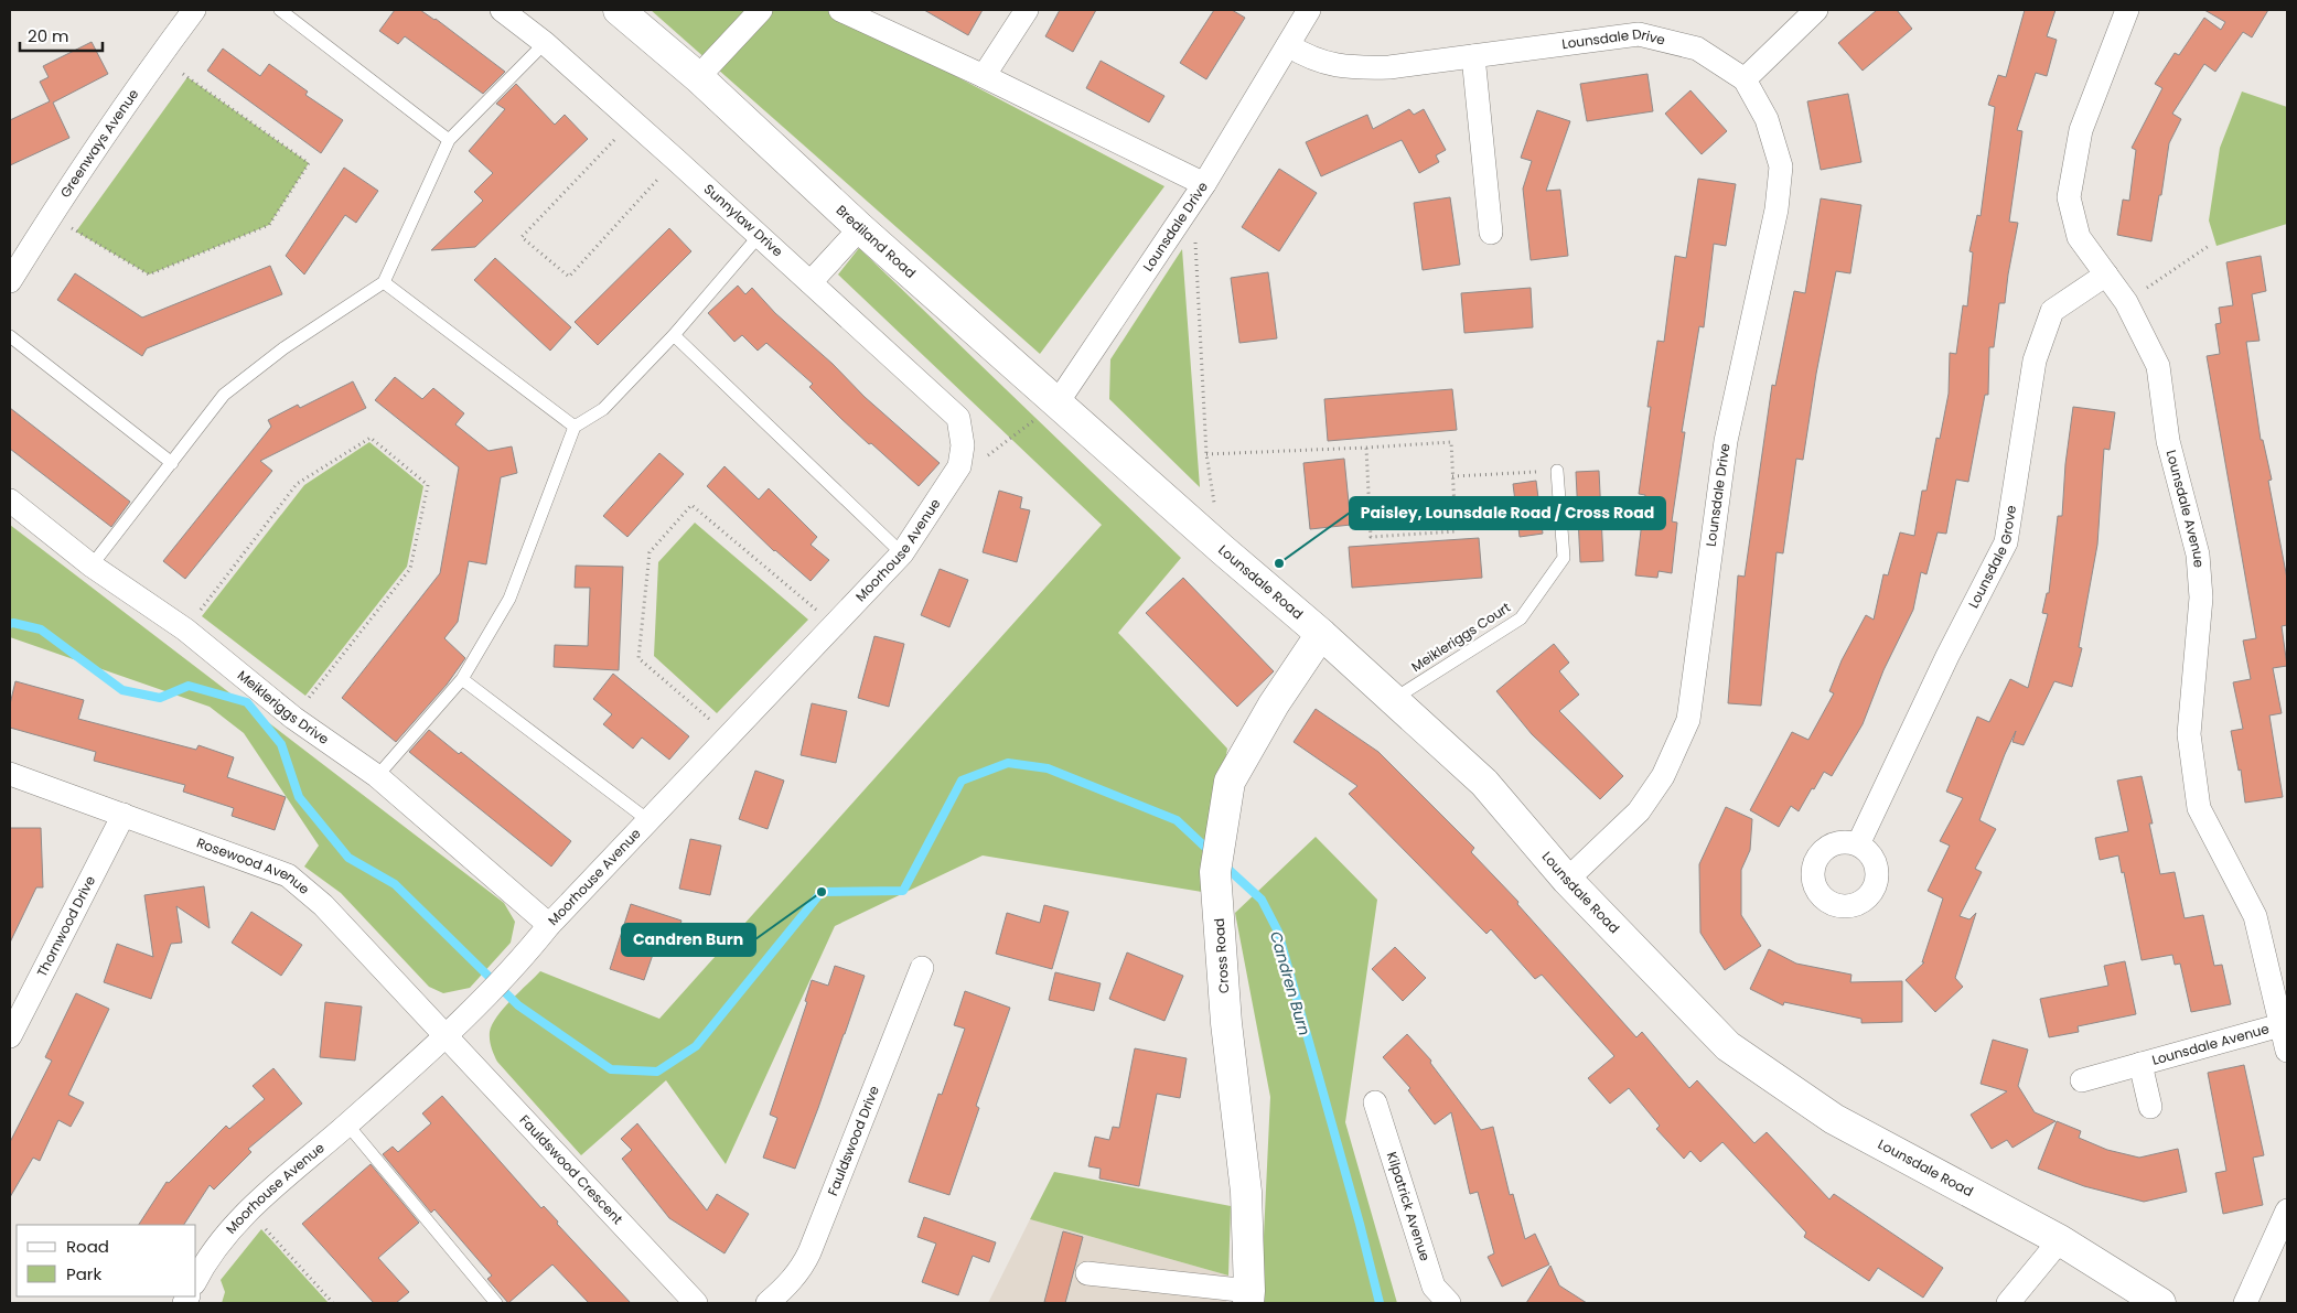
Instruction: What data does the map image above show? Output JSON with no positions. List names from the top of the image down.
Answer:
{
  "streets": {
    "street": [
      "Lounsdale Drive",
      "Greenways Avenue",
      "Sunnylaw Drive",
      "Brediland Road",
      "Lounsdale Avenue",
      "Moorhouse Avenue",
      "Lounsdale Grove",
      "Lounsdale Road",
      "Meikleriggs Drive",
      "Rosewood Avenue",
      "Thornwood Drive",
      "Cross Road",
      "Fauldswood Drive",
      "Fauldswood Crescent",
      "Kilpatrick Avenue"
    ],
    "lane": ["Meikleriggs Court"]
  },
  "crossings": [
    ["Lounsdale Drive", "Brediland Road"],
    ["Lounsdale Drive", "Lounsdale Road"],
    ["Sunnylaw Drive", "Moorhouse Avenue"],
    ["Brediland Road", "Lounsdale Road"],
    ["Lounsdale Avenue", "Lounsdale Grove"],
    ["Moorhouse Avenue", "Meikleriggs Drive"],
    ["Moorhouse Avenue", "Rosewood Avenue"],
    ["Moorhouse Avenue", "Fauldswood Crescent"],
    ["Lounsdale Road", "Meikleriggs Court"],
    ["Lounsdale Road", "Cross Road"],
    ["Rosewood Avenue", "Thornwood Drive"],
    ["Rosewood Avenue", "Fauldswood Crescent"]
  ],
  "water": ["Candren Burn"],
  "places": ["Paisley, Lounsdale Road / Cross Road", "Candren Burn"],
  "legend": ["Road", "Park"],
  "scale_bar": "20 m"
}
